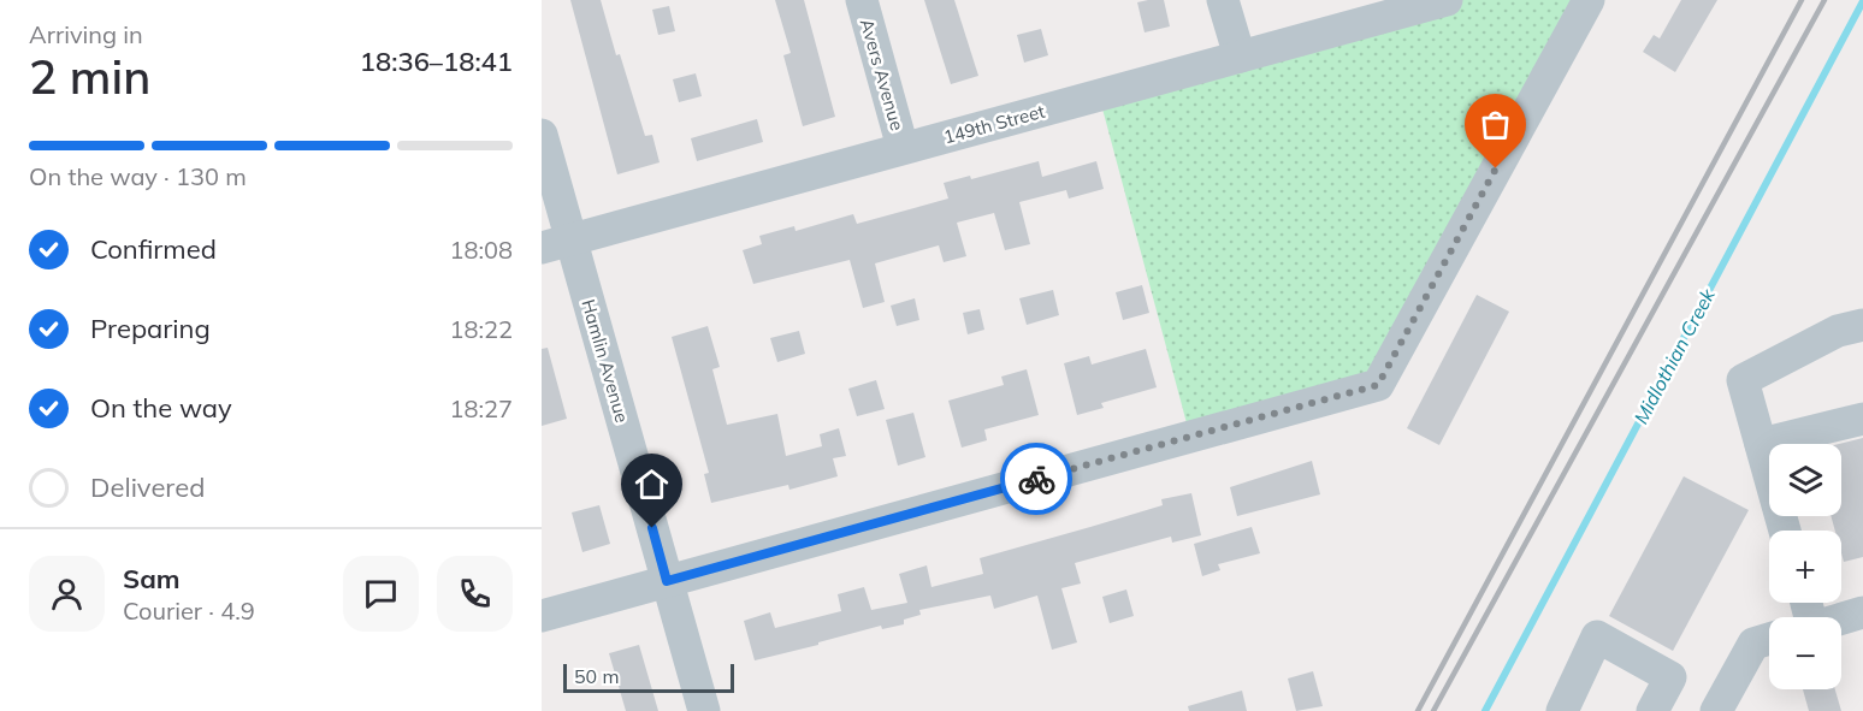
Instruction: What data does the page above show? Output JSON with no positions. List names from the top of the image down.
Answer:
{
  "streets": {
    "street": ["Avers Avenue", "149th Street", "Hamlin Avenue"]
  },
  "crossings": [
    ["Avers Avenue", "149th Street"],
    ["149th Street", "Hamlin Avenue"]
  ],
  "water": ["Midlothian Creek"],
  "scale_bar": "50 m",
  "page": {
    "heading": ["2 min", "Arriving in", "18:36–18:41"],
    "panel": ["Sam", "Courier · 4.9"],
    "bar": "On the way · 130 m",
    "list": [
      ["Confirmed", "18:08"],
      ["Preparing", "18:22"],
      ["On the way", "18:27"],
      "Delivered"
    ],
    "map_buttons": ["+", "−"],
    "scale": "50 m"
  }
}
